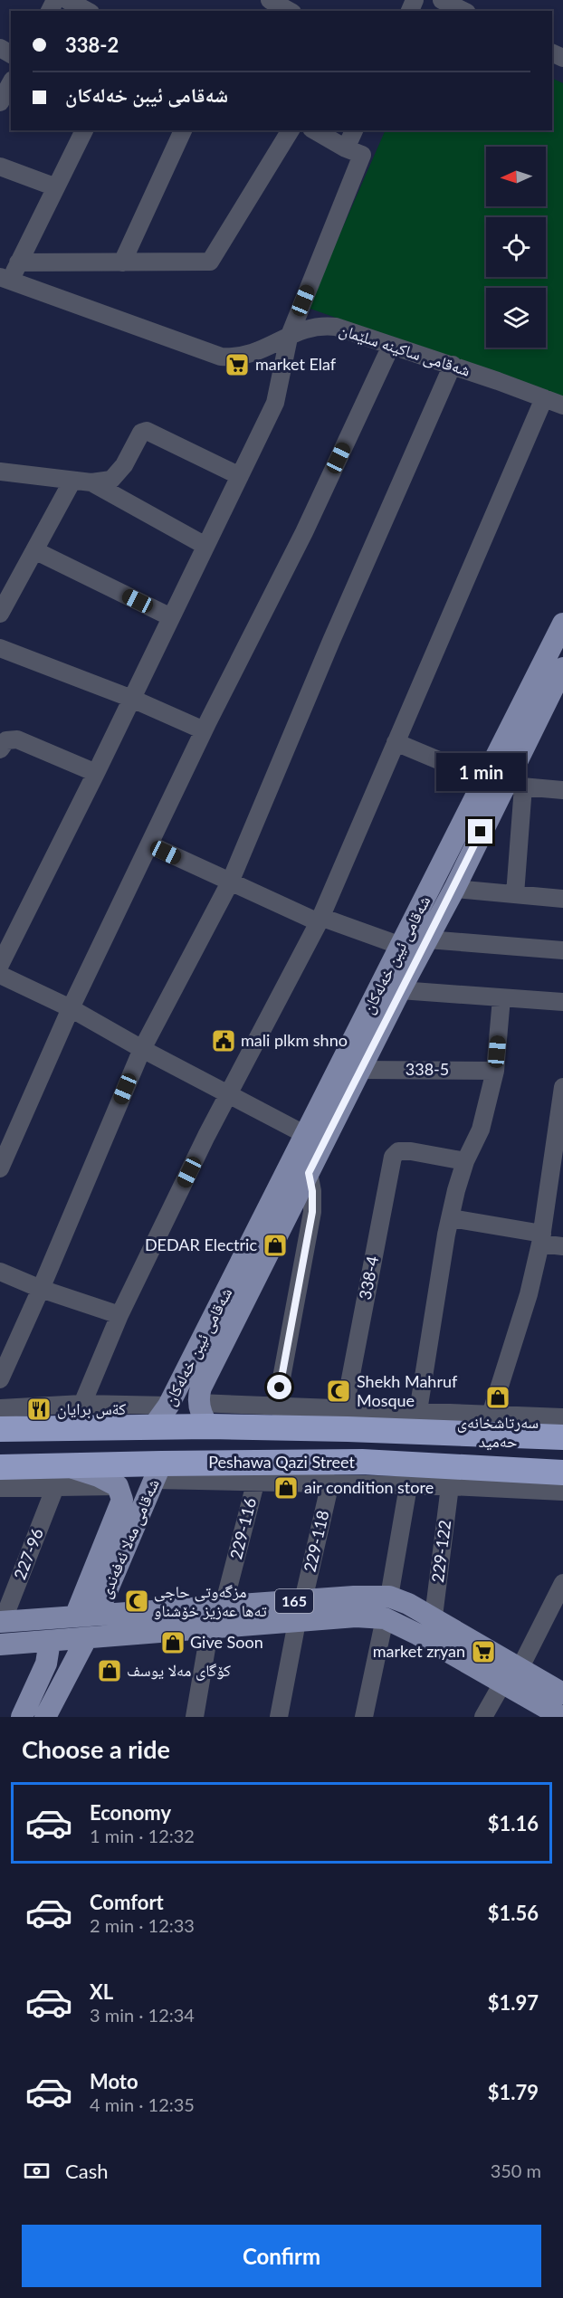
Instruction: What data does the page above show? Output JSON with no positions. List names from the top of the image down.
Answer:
{
  "streets": {
    "highway": ["Peshawa Qazi Street"],
    "main road": ["شەقامی ئیبن خەلەکان", "شەقامی مەلا ئەفەندی", "165"],
    "street": [
      "شەقامی ساکینە سلێمان",
      "338-5",
      "338-4",
      "229-116",
      "229-118",
      "229-122",
      "227-96"
    ]
  },
  "crossings": [
    ["شەقامی ئیبن خەلەکان", "338-5"],
    ["شەقامی ئیبن خەلەکان", "Peshawa Qazi Street"],
    ["Peshawa Qazi Street", "شەقامی مەلا ئەفەندی"],
    ["Peshawa Qazi Street", "227-96"],
    ["229-116", "165"],
    ["شەقامی مەلا ئەفەندی", "227-96"],
    ["شەقامی مەلا ئەفەندی", "165"],
    ["229-118", "165"],
    ["229-122", "165"],
    ["227-96", "165"]
  ],
  "places": {
    "supermarket": ["market Elaf", "market zryan"],
    "public building": ["mali plkm shno"],
    "shop": [
      "DEDAR Electric",
      "سەرتاشخانەی حەمید",
      "air condition store",
      "Give Soon",
      "کۆگای مەلا یوسف"
    ],
    "mosque": ["Shekh Mahruf Mosque", "مزگەوتی حاجی تەها عەزیز خۆشناو"],
    "restaurant": ["كةس برايان"]
  },
  "north": "left",
  "page": {
    "banner": ["338-2", "شەقامی ئیبن خەلەکان"],
    "bubble": "1 min",
    "heading": "Choose a ride",
    "list": [
      {
        "name": "Economy",
        "note": "1 min · 12:32",
        "value": "$1.16"
      },
      {
        "name": "Comfort",
        "note": "2 min · 12:33",
        "value": "$1.56"
      },
      {
        "name": "XL",
        "note": "3 min · 12:34",
        "value": "$1.97"
      },
      {
        "name": "Moto",
        "note": "4 min · 12:35",
        "value": "$1.79"
      }
    ],
    "pay": ["Cash", "350 m"],
    "buttons": "Confirm"
  }
}
